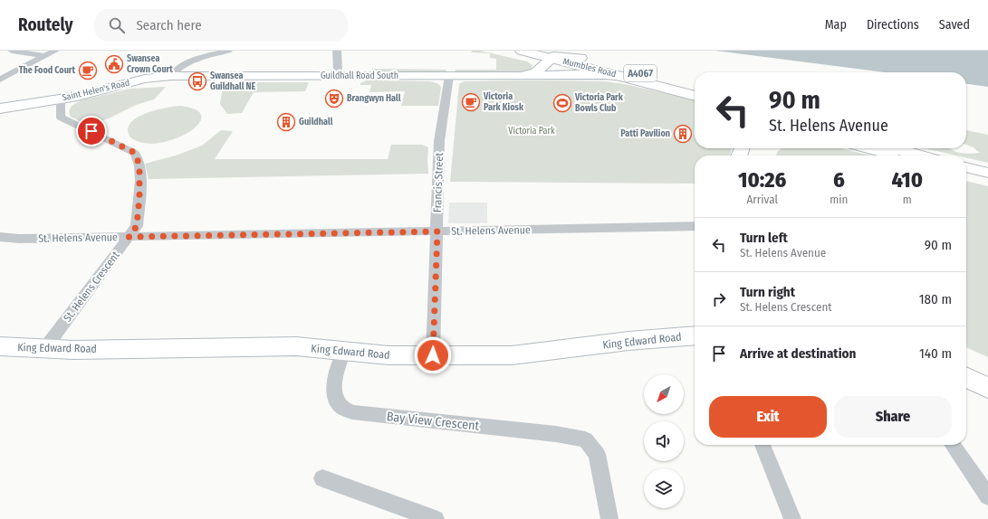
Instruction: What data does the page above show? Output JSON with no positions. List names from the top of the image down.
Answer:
{
  "streets": {
    "main road": [
      "Mumbles Road",
      "A4067",
      "Guildhall Road South",
      "Saint Helen's Road",
      "King Edward Road"
    ],
    "street": [
      "Francis Street",
      "St. Helens Avenue",
      "St. Helens Crescent",
      "Bay View Crescent"
    ]
  },
  "crossings": [
    ["Mumbles Road", "Guildhall Road South"],
    ["Guildhall Road South", "Saint Helen's Road"],
    ["Guildhall Road South", "Francis Street"],
    ["Saint Helen's Road", "St. Helens Crescent"],
    ["Francis Street", "St. Helens Avenue"],
    ["Francis Street", "King Edward Road"],
    ["St. Helens Avenue", "St. Helens Crescent"],
    ["St. Helens Crescent", "King Edward Road"],
    ["King Edward Road", "Bay View Crescent"]
  ],
  "parks": ["Victoria Park"],
  "places": {
    "public building": ["Swansea Crown Court"],
    "cafe": ["The Food Court", "Victoria Park Kiosk"],
    "bus stop": ["Swansea Guildhall NE"],
    "theatre": ["Brangwyn Hall"],
    "sports": ["Victoria Park Bowls Club"],
    "building": ["Guildhall", "Patti Pavilion"]
  },
  "north": "bottom left",
  "page": {
    "header": "Routely",
    "search": "Search here",
    "nav": ["Map", "Directions", "Saved"],
    "turn": ["90 m", "St. Helens Avenue"],
    "eta": [
      "10:26",
      "Arrival",
      "6",
      "min",
      "410",
      "m"
    ],
    "list": [
      {
        "name": "Turn left",
        "note": "St. Helens Avenue",
        "value": "90 m"
      },
      {
        "name": "Turn right",
        "note": "St. Helens Crescent",
        "value": "180 m"
      },
      {
        "name": "Arrive at destination",
        "value": "140 m"
      }
    ],
    "buttons": ["Exit", "Share"]
  }
}
